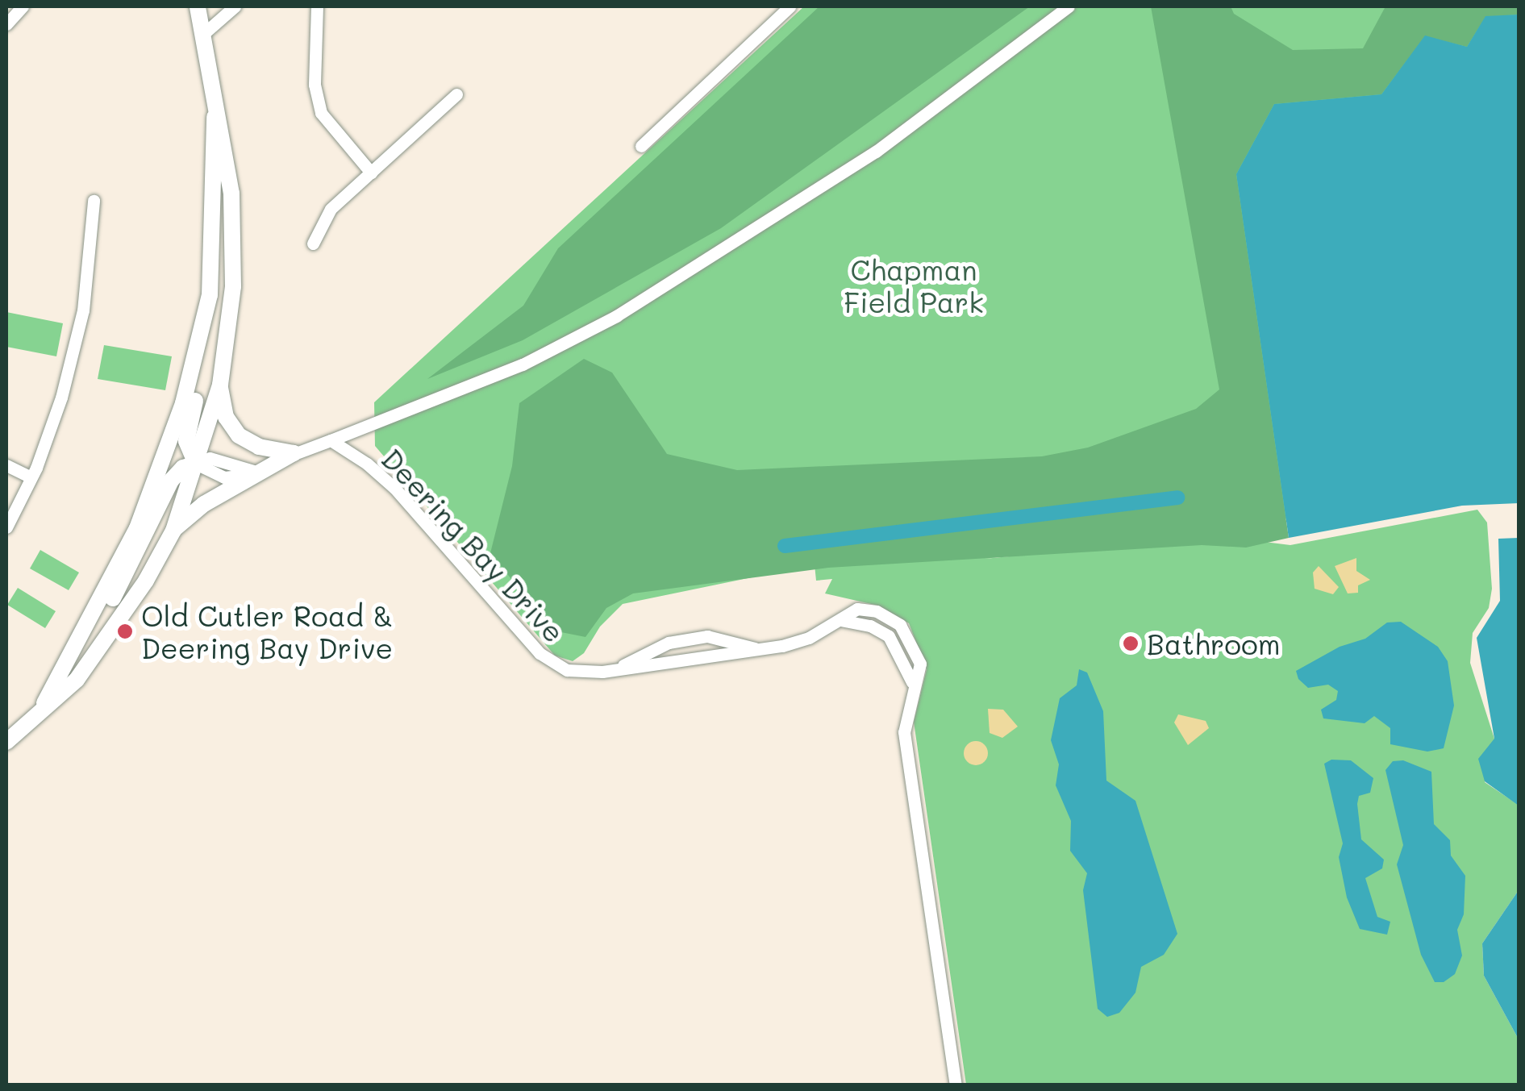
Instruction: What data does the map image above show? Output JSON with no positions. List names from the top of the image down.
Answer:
{
  "streets": {
    "street": ["Deering Bay Drive"]
  },
  "parks": ["Chapman Field Park"],
  "places": ["Old Cutler Road & Deering Bay Drive", "Bathroom"]
}
